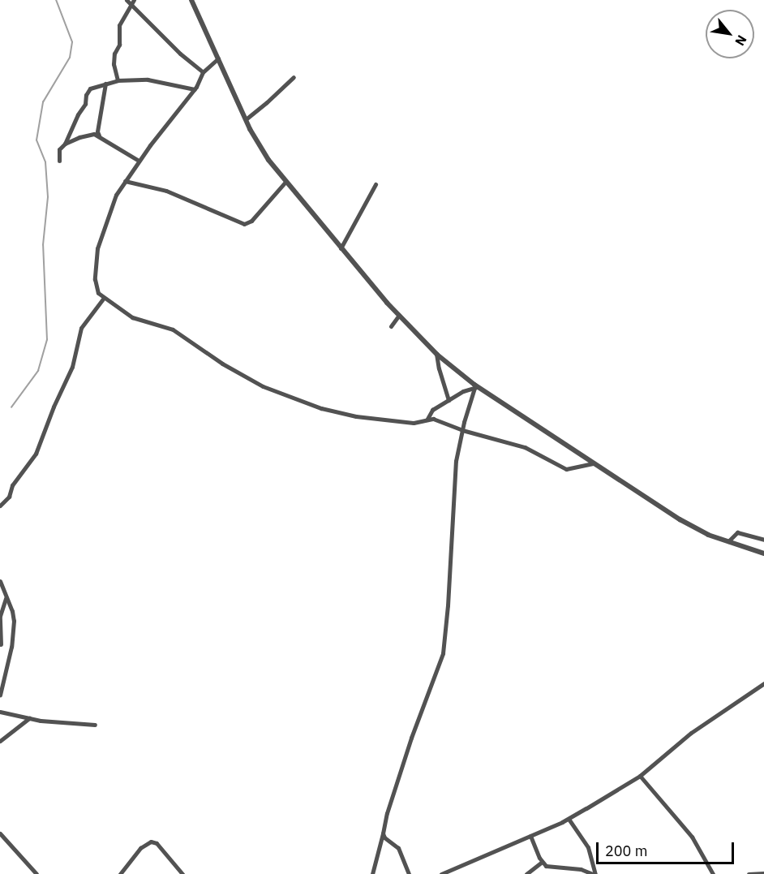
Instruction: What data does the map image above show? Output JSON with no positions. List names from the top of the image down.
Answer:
{
  "scale_bar": "200 m",
  "north": "bottom right"
}
